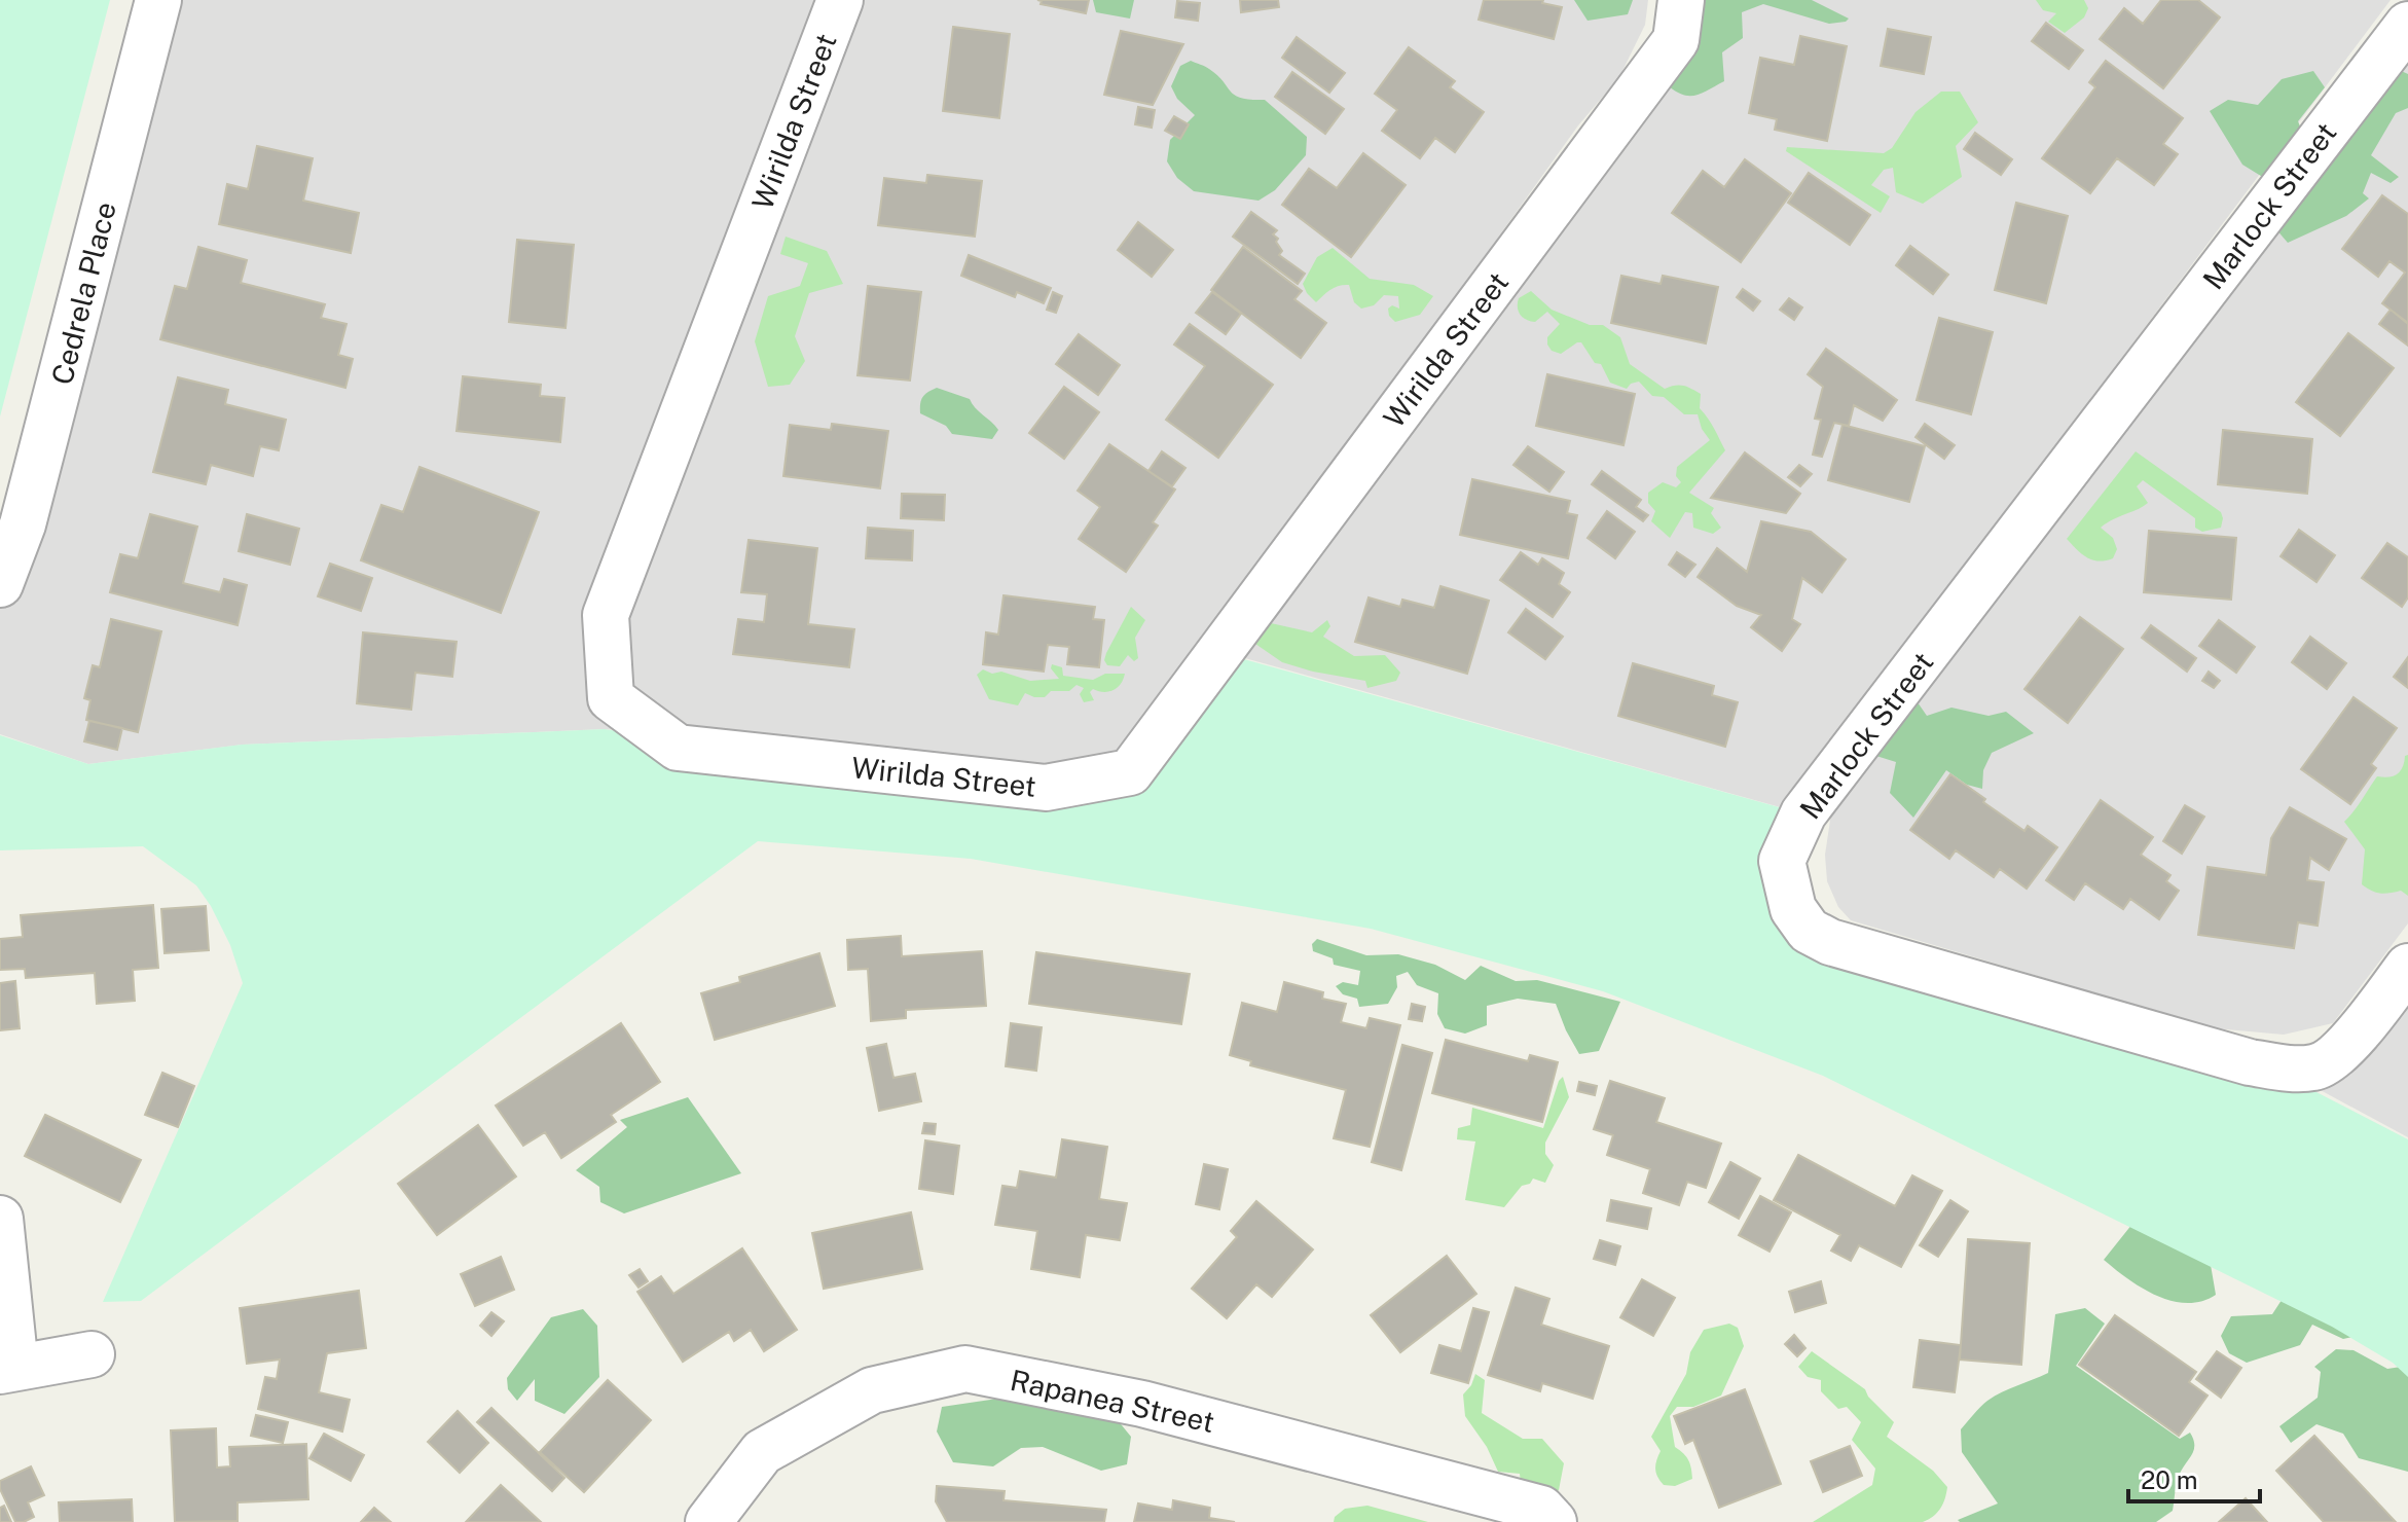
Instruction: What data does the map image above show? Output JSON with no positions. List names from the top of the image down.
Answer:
{
  "streets": {
    "street": [
      "Wirilda Street",
      "Marlock Street",
      "Cedrela Place",
      "Rapanea Street"
    ]
  },
  "scale_bar": "20 m"
}
